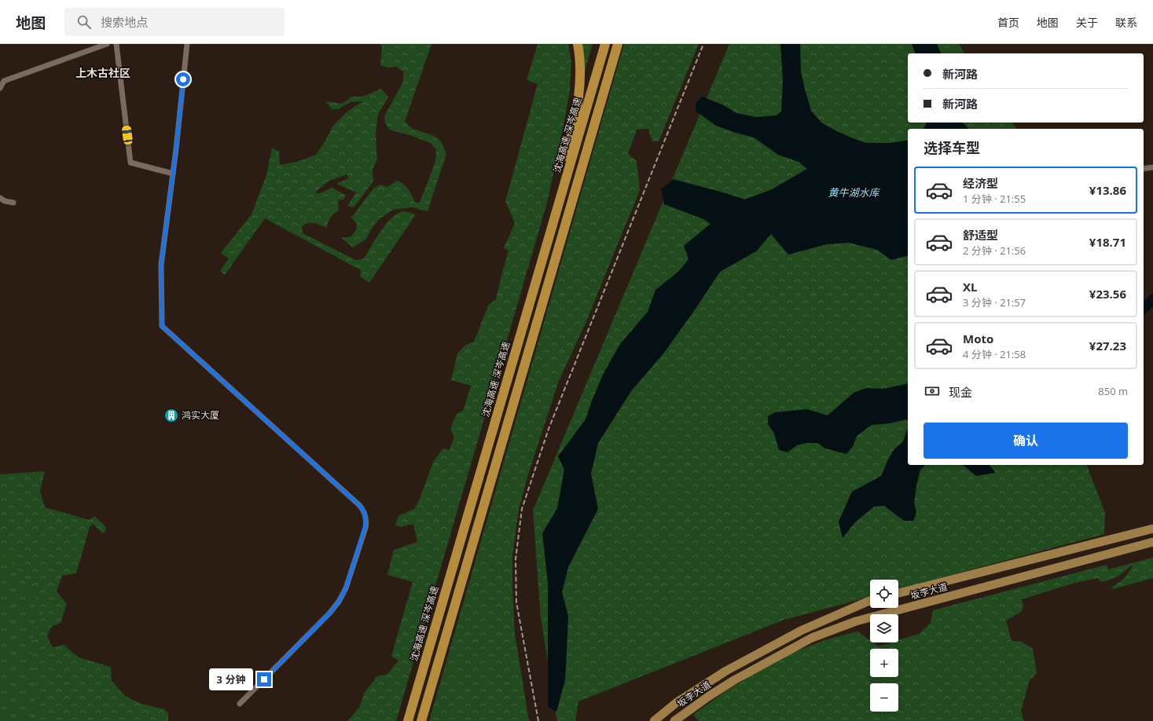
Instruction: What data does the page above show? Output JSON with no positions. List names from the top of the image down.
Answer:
{
  "streets": {
    "highway": ["沈海高速 深岑高速"],
    "main road": ["坂李大道"]
  },
  "districts": ["上木古社区"],
  "water": ["黄牛湖水库"],
  "places": {
    "building": ["鸿实大厦"]
  },
  "page": {
    "header": "地图",
    "search": "搜索地点",
    "nav": [
      "首页",
      "地图",
      "关于",
      "联系"
    ],
    "banner": ["新河路", "新河路"],
    "heading": "选择车型",
    "list": [
      {
        "name": "经济型",
        "note": "1 分钟 · 21:55",
        "value": "¥13.86"
      },
      {
        "name": "舒适型",
        "note": "2 分钟 · 21:56",
        "value": "¥18.71"
      },
      {
        "name": "XL",
        "note": "3 分钟 · 21:57",
        "value": "¥23.56"
      },
      {
        "name": "Moto",
        "note": "4 分钟 · 21:58",
        "value": "¥27.23"
      }
    ],
    "pay": ["现金", "850 m"],
    "buttons": "确认",
    "map_buttons": ["+", "−"],
    "bubble": "3 分钟"
  }
}
